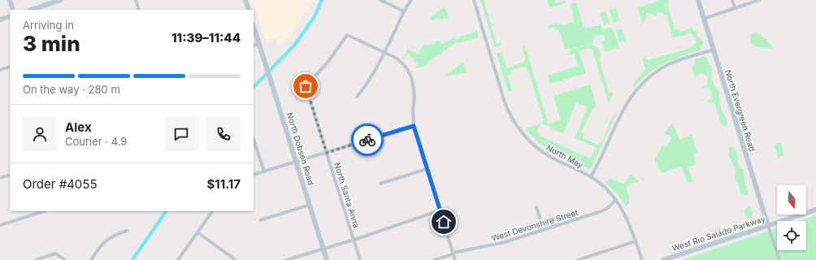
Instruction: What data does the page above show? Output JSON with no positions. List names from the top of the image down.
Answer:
{
  "streets": {
    "main road": ["North Evergreen Road", "North Dobson Road", "West Rio Salado Parkway"],
    "street": ["North May", "North Santa Anna", "West Devonshire Street"]
  },
  "crossings": [
    ["North Evergreen Road", "West Rio Salado Parkway"],
    ["North May", "West Devonshire Street"]
  ],
  "north": "bottom",
  "page": {
    "heading": ["3 min", "Arriving in", "11:39–11:44"],
    "panel": [
      "Alex",
      "Courier · 4.9",
      "Order #4055",
      "$11.17"
    ],
    "bar": "On the way · 280 m"
  }
}
